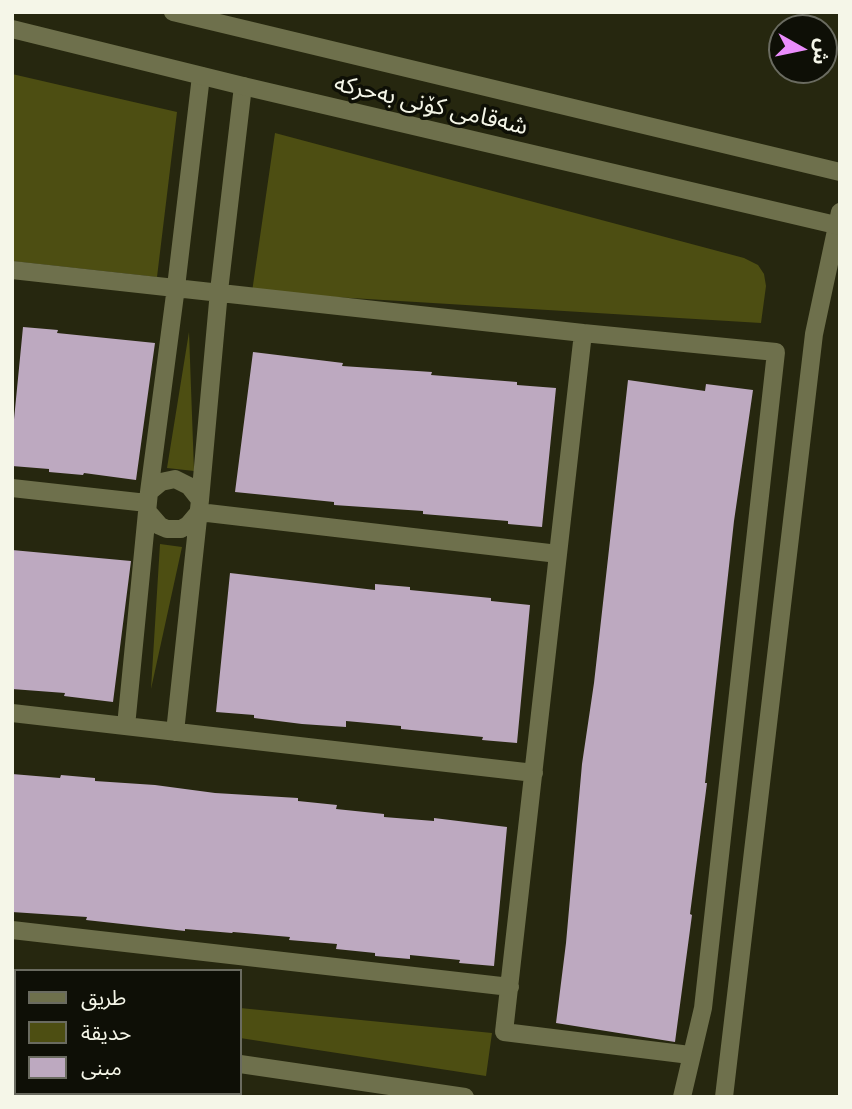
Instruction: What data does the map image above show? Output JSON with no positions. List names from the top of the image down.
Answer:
{
  "streets": {
    "street": ["شەقامی کۆنی بەحرکە"]
  },
  "legend": ["طريق", "حديقة", "مبنى"],
  "north": "right"
}
